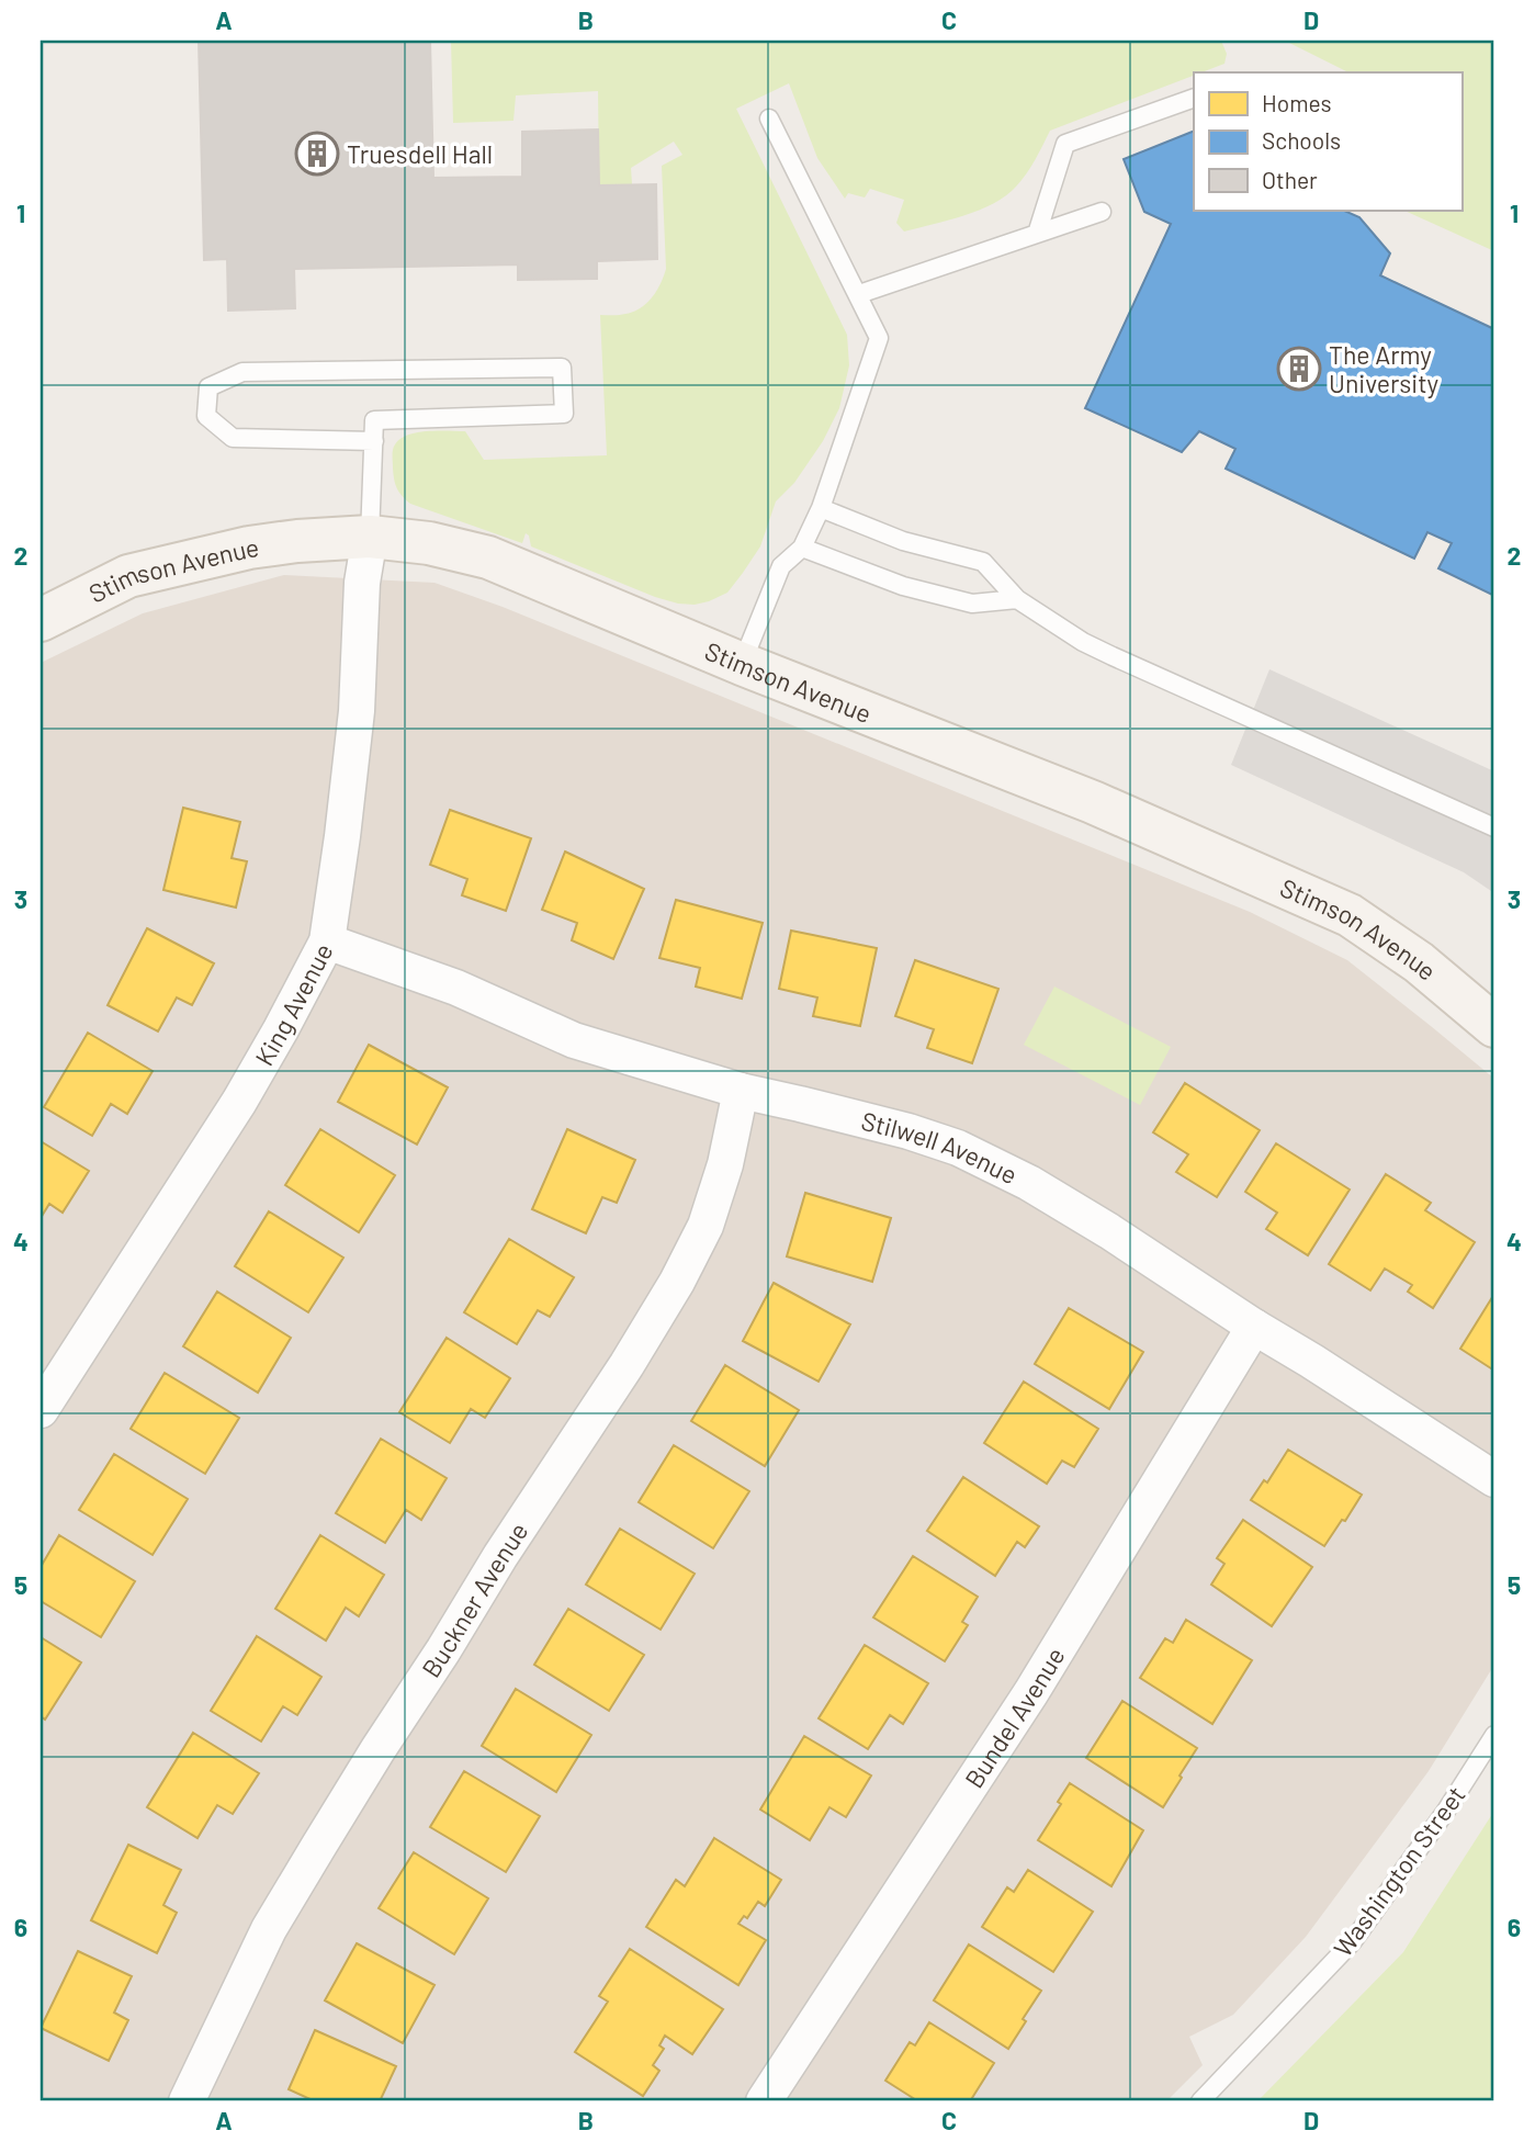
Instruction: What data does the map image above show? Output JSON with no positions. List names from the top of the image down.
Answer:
{
  "streets": {
    "street": [
      "Stimson Avenue",
      "King Avenue",
      "Stilwell Avenue",
      "Buckner Avenue",
      "Bundel Avenue"
    ],
    "lane": ["Washington Street"]
  },
  "crossings": [
    ["Stimson Avenue", "King Avenue"],
    ["King Avenue", "Stilwell Avenue"],
    ["Stilwell Avenue", "Buckner Avenue"],
    ["Stilwell Avenue", "Bundel Avenue"]
  ],
  "places": {
    "building": ["Truesdell Hall", "The Army University"]
  },
  "legend": ["Homes", "Schools", "Other"],
  "grid": {
    "columns": [
      "A",
      "B",
      "C",
      "D"
    ],
    "rows": [
      "1",
      "2",
      "3",
      "4",
      "5",
      "6"
    ]
  }
}
